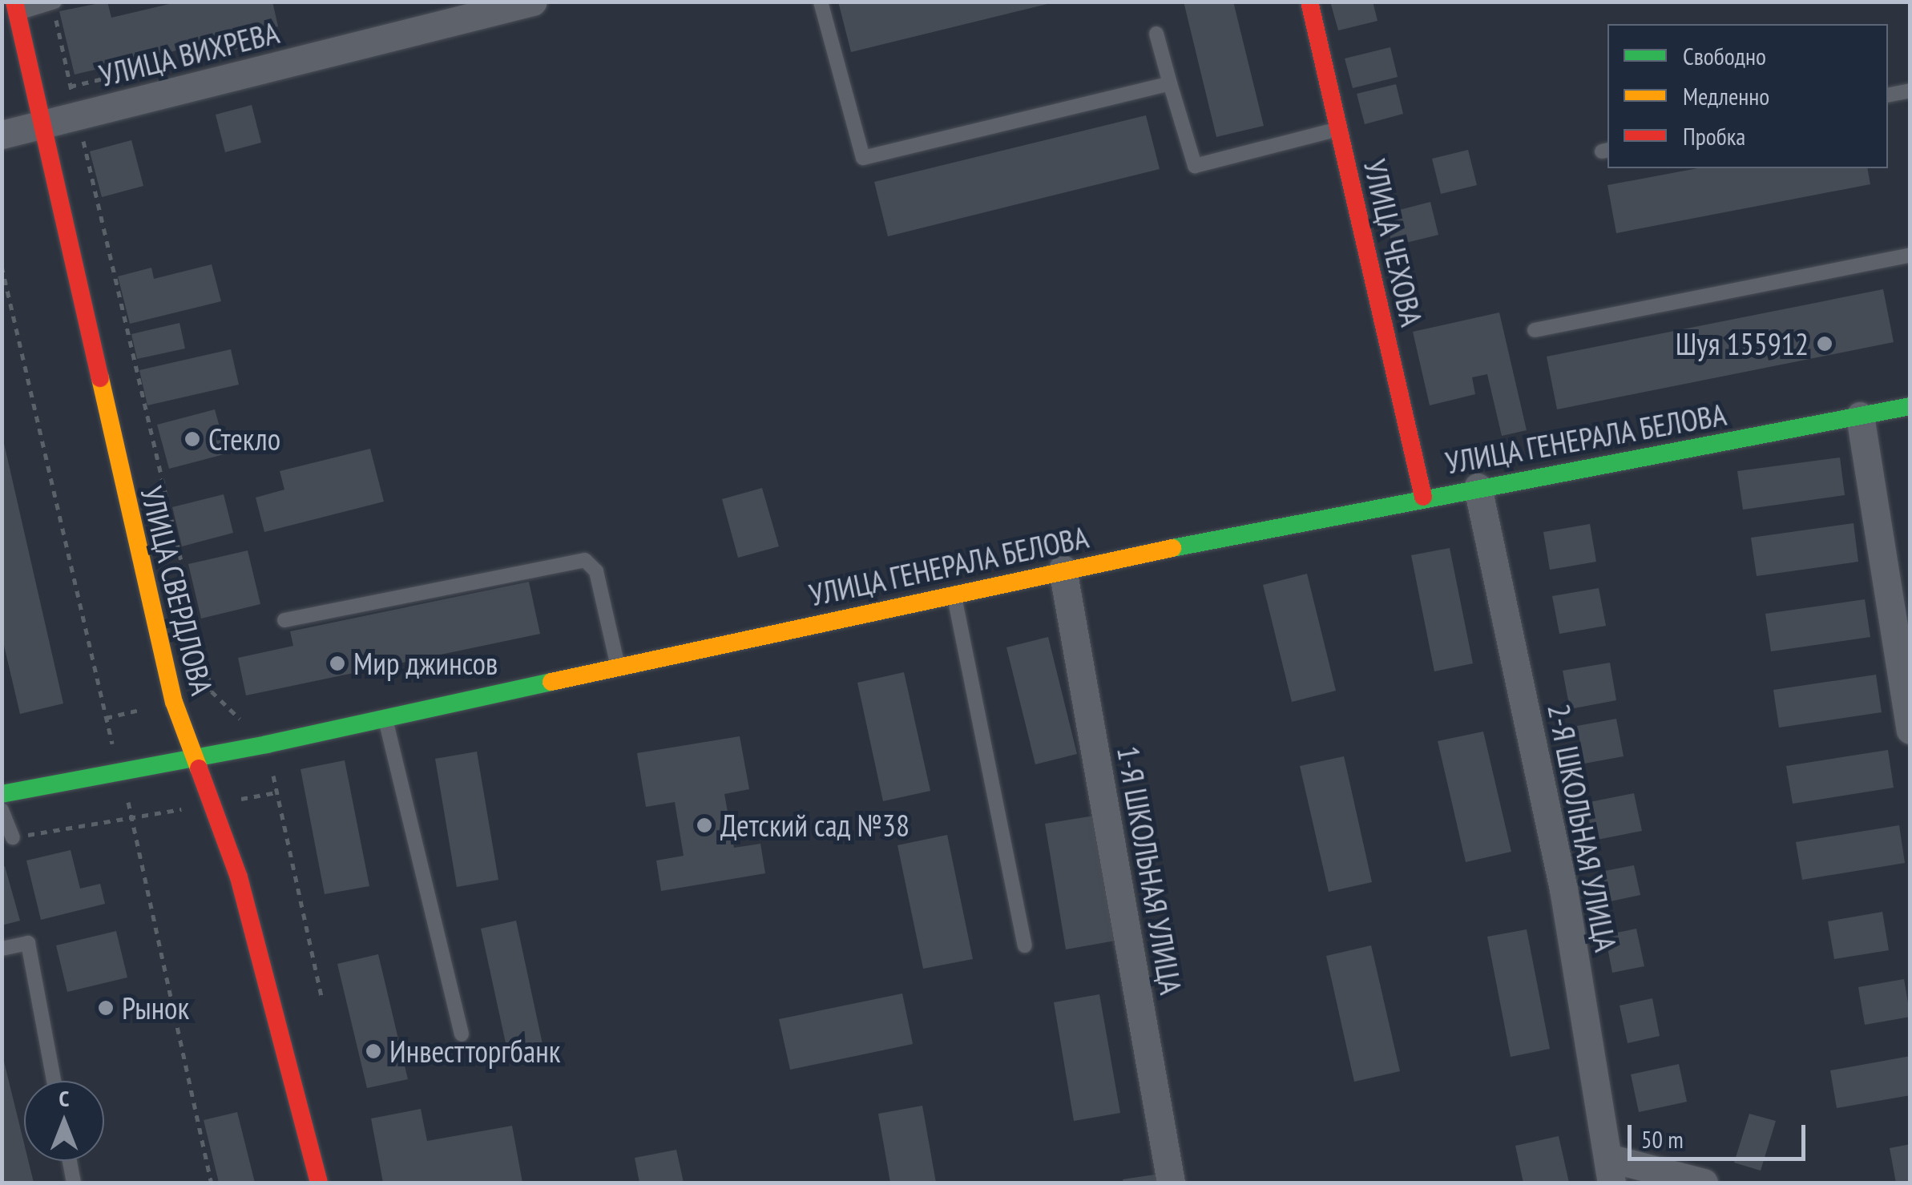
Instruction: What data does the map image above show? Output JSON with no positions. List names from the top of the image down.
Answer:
{
  "streets": {
    "street": [
      "УЛИЦА ВИХРЕВА",
      "УЛИЦА ЧЕХОВА",
      "УЛИЦА ГЕНЕРАЛА БЕЛОВА",
      "УЛИЦА СВЕРДЛОВА",
      "2-Я ШКОЛЬНАЯ УЛИЦА",
      "1-Я ШКОЛЬНАЯ УЛИЦА"
    ]
  },
  "crossings": [
    ["УЛИЦА ВИХРЕВА", "УЛИЦА СВЕРДЛОВА"],
    ["УЛИЦА ЧЕХОВА", "УЛИЦА ГЕНЕРАЛА БЕЛОВА"],
    ["УЛИЦА ГЕНЕРАЛА БЕЛОВА", "УЛИЦА СВЕРДЛОВА"],
    ["УЛИЦА ГЕНЕРАЛА БЕЛОВА", "2-Я ШКОЛЬНАЯ УЛИЦА"],
    ["УЛИЦА ГЕНЕРАЛА БЕЛОВА", "1-Я ШКОЛЬНАЯ УЛИЦА"]
  ],
  "places": [
    "Шуя 155912",
    "Стекло",
    "Мир джинсов",
    "Детский сад №38",
    "Рынок",
    "Инвестторгбанк"
  ],
  "legend": ["Свободно", "Медленно", "Пробка"],
  "scale_bar": "50 m",
  "north": "top"
}
